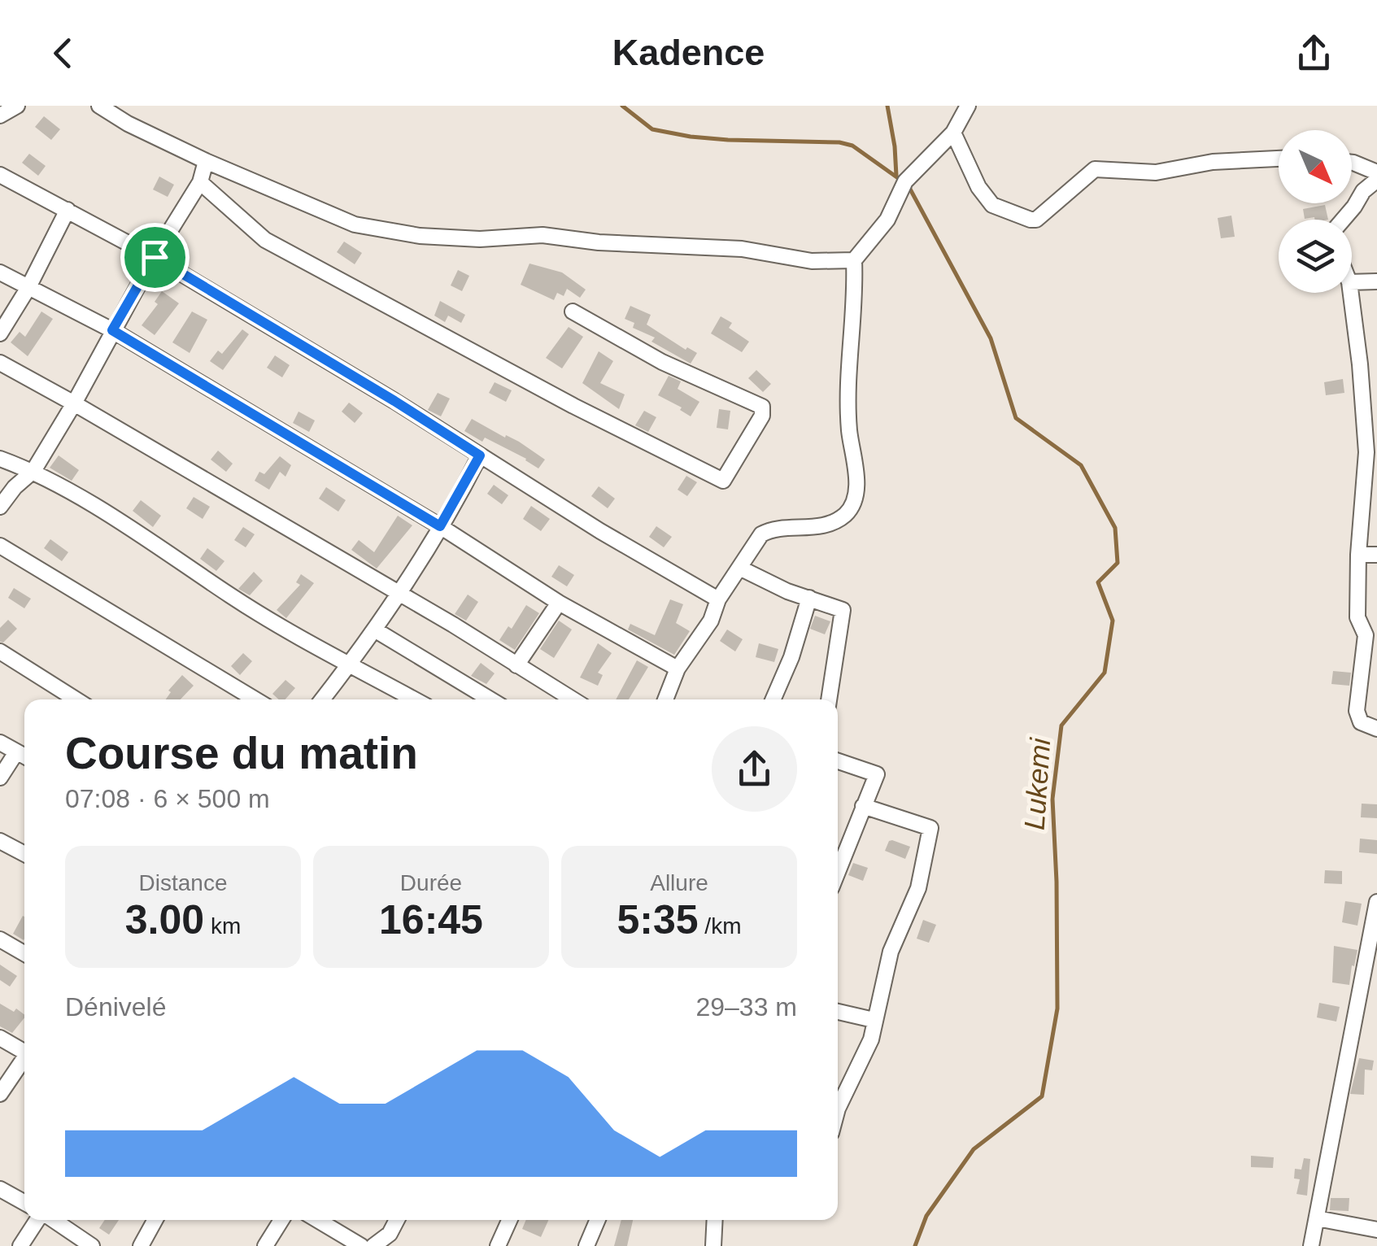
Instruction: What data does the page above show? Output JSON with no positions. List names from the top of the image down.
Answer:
{
  "water": ["Lukemi"],
  "north": "bottom right",
  "page": {
    "header": "Kadence",
    "heading": ["Course du matin", "07:08 · 6 × 500 m"],
    "stats": [
      ["Distance", "3.00 km"],
      ["Durée", "16:45"],
      ["Allure", "5:35 /km"]
    ],
    "chart": ["Dénivelé", "29–33 m"]
  }
}
